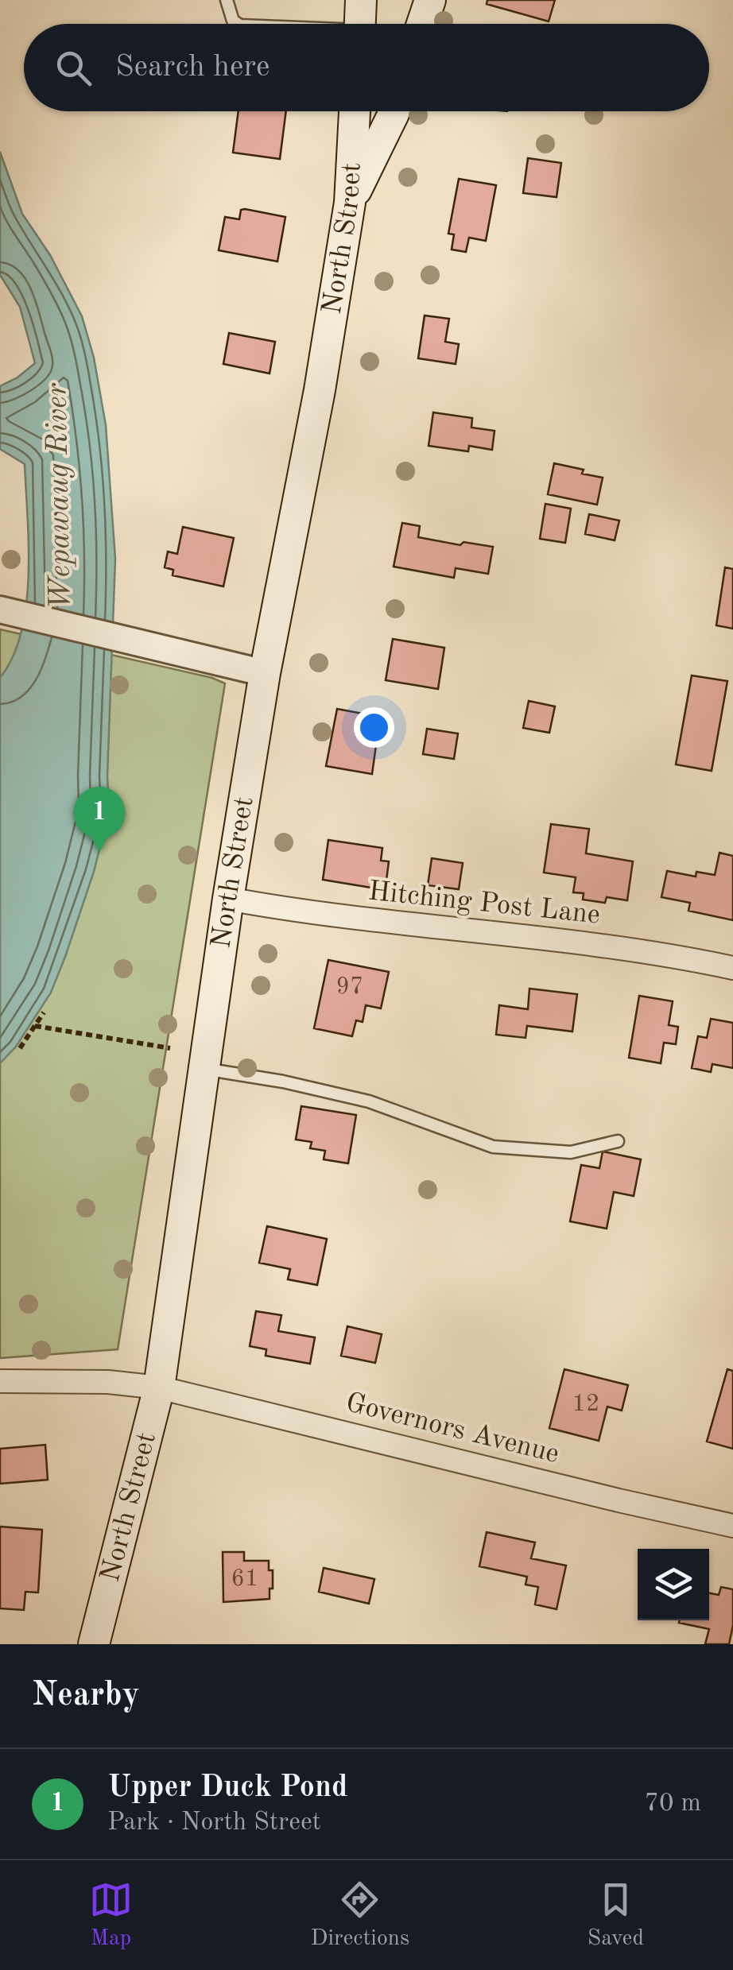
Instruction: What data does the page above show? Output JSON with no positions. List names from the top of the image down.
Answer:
{
  "streets": {
    "main road": ["North Street"],
    "street": ["Hitching Post Lane", "Governors Avenue"]
  },
  "crossings": [
    ["North Street", "Hitching Post Lane"],
    ["North Street", "Governors Avenue"]
  ],
  "water": ["Wepawaug River"],
  "house_numbers": ["97", "12", "61"],
  "page": {
    "search": "Search here",
    "pins": "1",
    "heading": "Nearby",
    "list": [
      {
        "mark": "1",
        "name": "Upper Duck Pond",
        "note": "Park · North Street",
        "value": "70 m"
      }
    ],
    "nav": ["Map", "Directions", "Saved"]
  }
}
